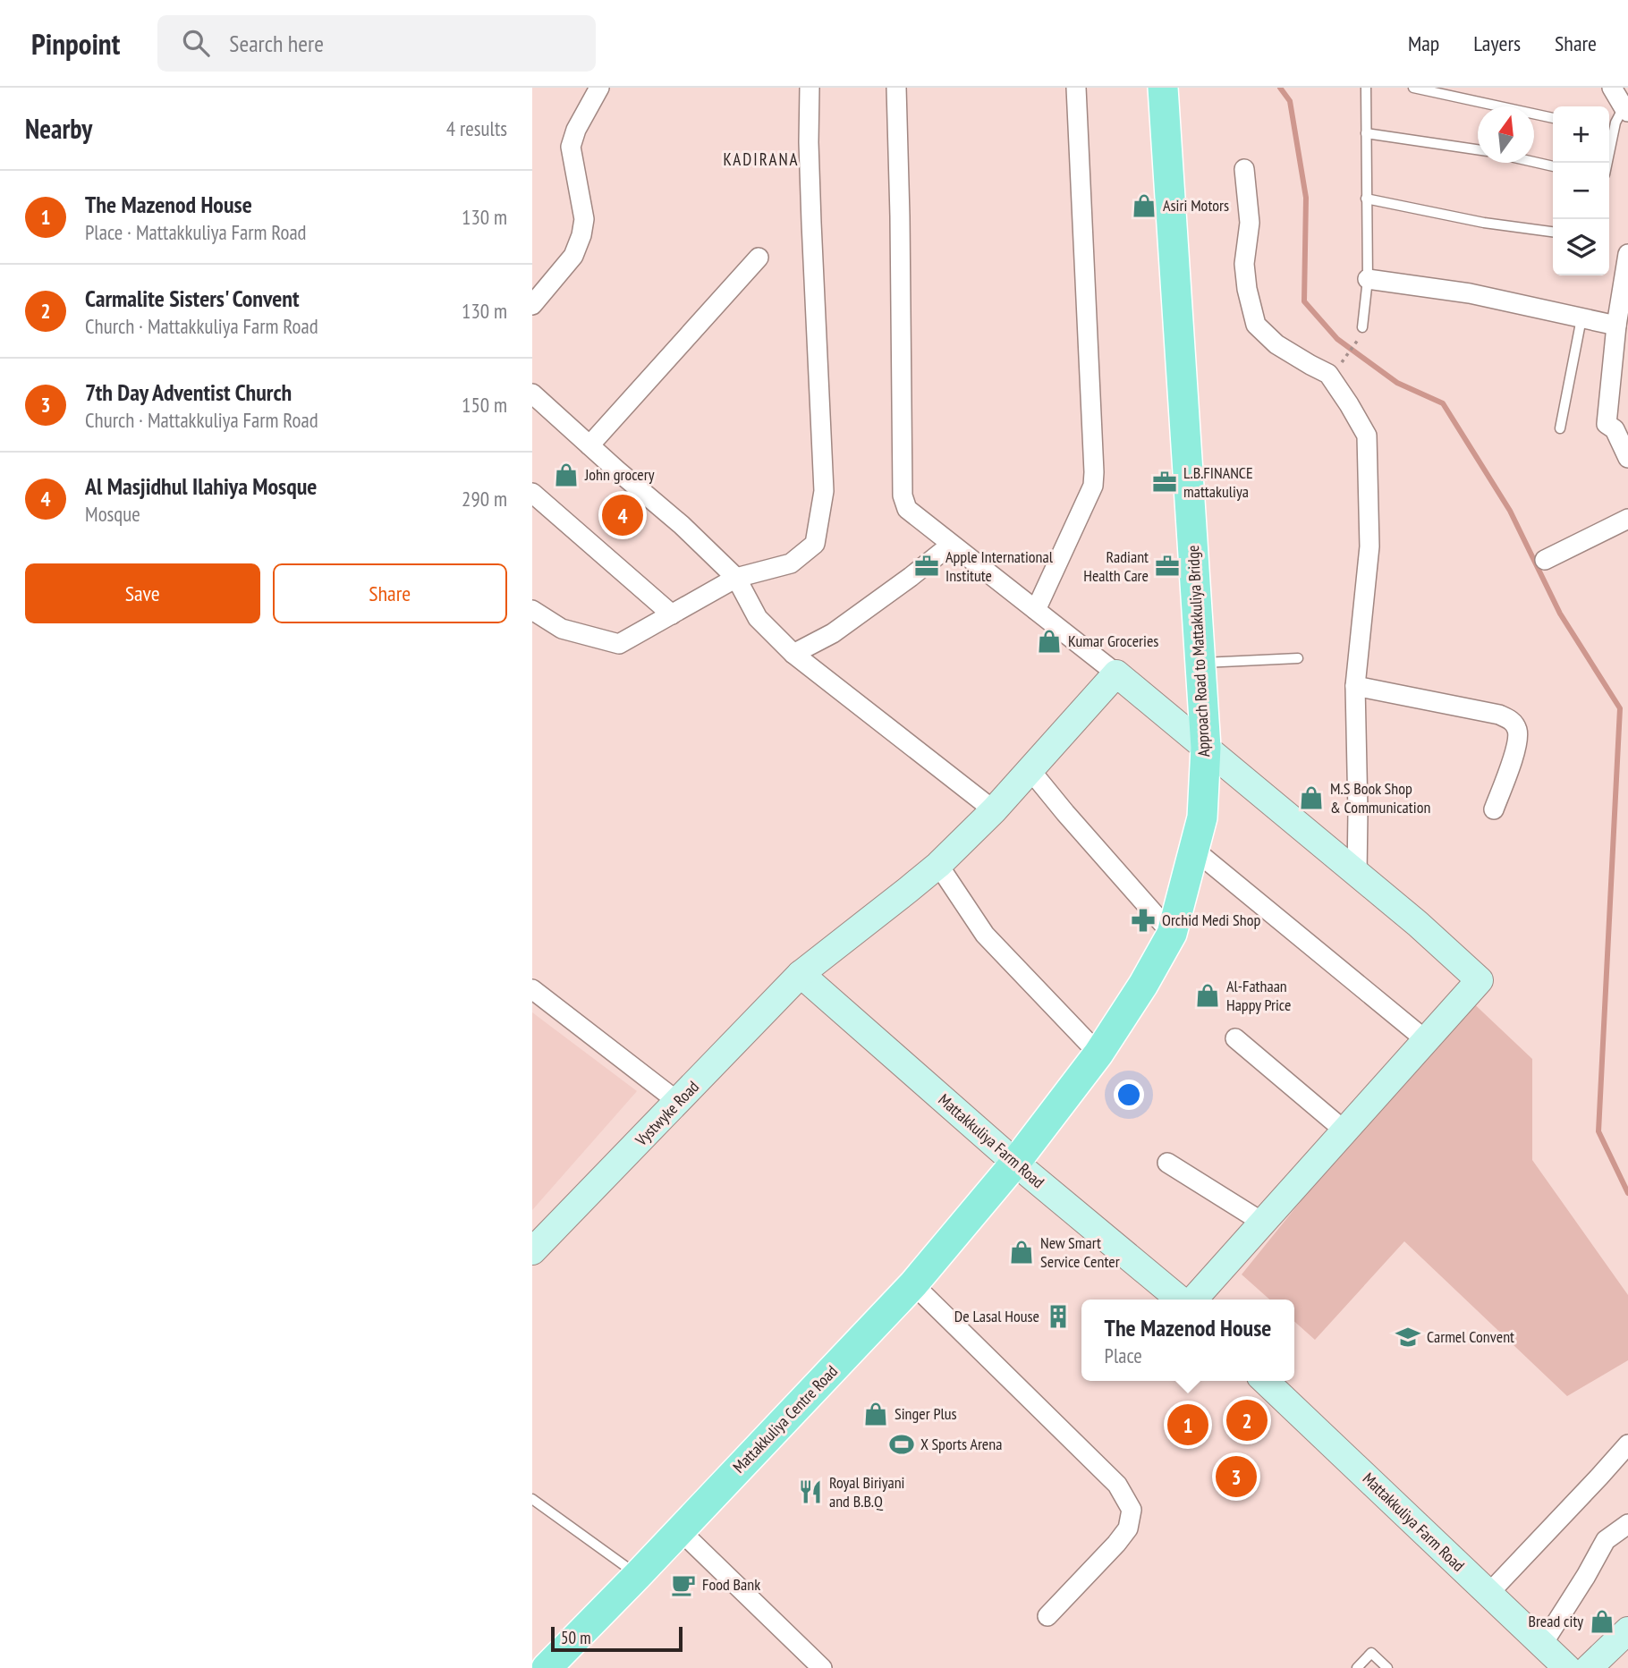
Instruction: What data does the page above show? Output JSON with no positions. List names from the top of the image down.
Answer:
{
  "streets": {
    "main road": ["Approach Road to Mattakkuliya Bridge", "Mattakkuliya Centre Road"],
    "street": ["Vystwyke Road", "Mattakkuliya Farm Road"]
  },
  "crossings": [
    ["Approach Road to Mattakkuliya Bridge", "Mattakkuliya Farm Road"],
    ["Approach Road to Mattakkuliya Bridge", "Mattakkuliya Centre Road"],
    ["Vystwyke Road", "Mattakkuliya Farm Road"],
    ["Mattakkuliya Farm Road", "Mattakkuliya Centre Road"]
  ],
  "districts": ["KADIRANA"],
  "places": {
    "shop": [
      "Asiri Motors",
      "John grocery",
      "Kumar Groceries",
      "M.S Book Shop & Communication",
      "Al-Fathaan Happy Price",
      "New Smart Service Center",
      "Singer Plus",
      "Bread city"
    ],
    "office": ["L.B.FINANCE mattakuliya", "Apple International Institute", "Radiant Health Care"],
    "pharmacy": ["Orchid Medi Shop"],
    "building": ["De Lasal House"],
    "school or university": ["Carmel Convent"],
    "sports": ["X Sports Arena"],
    "restaurant": ["Royal Biriyani and B.B.Q"],
    "cafe": ["Food Bank"]
  },
  "scale_bar": "50 m",
  "north": "top",
  "page": {
    "header": "Pinpoint",
    "search": "Search here",
    "nav": ["Map", "Layers", "Share"],
    "heading": ["Nearby", "4 results"],
    "map_buttons": ["+", "−"],
    "list": [
      {
        "mark": "1",
        "name": "The Mazenod House",
        "note": "Place · Mattakkuliya Farm Road",
        "value": "130 m"
      },
      {
        "mark": "2",
        "name": "Carmalite Sisters' Convent",
        "note": "Church · Mattakkuliya Farm Road",
        "value": "130 m"
      },
      {
        "mark": "3",
        "name": "7th Day Adventist Church",
        "note": "Church · Mattakkuliya Farm Road",
        "value": "150 m"
      },
      {
        "mark": "4",
        "name": "Al Masjidhul Ilahiya Mosque",
        "note": "Mosque",
        "value": "290 m"
      }
    ],
    "pins": [
      "4",
      "2",
      "1",
      "3"
    ],
    "buttons": ["Save", "Share"],
    "popup": ["The Mazenod House", "Place"],
    "scale": "50 m"
  }
}
